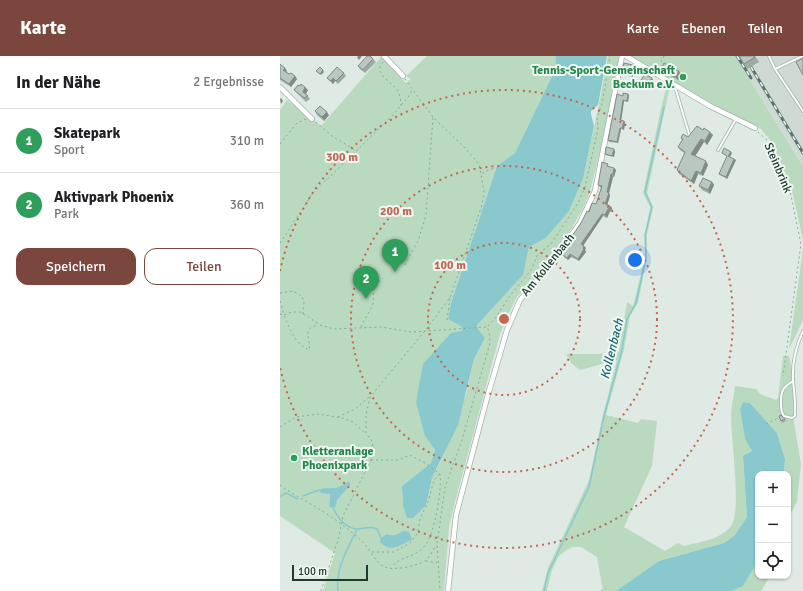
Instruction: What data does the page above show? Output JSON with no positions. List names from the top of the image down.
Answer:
{
  "streets": {
    "street": ["Am Kollenbach"],
    "path": ["Steinbrink"]
  },
  "water": ["Kollenbach"],
  "places": ["Tennis-Sport-Gemeinschaft Beckum e.V.", "Kletteranlage Phoenixpark"],
  "scale_bar": "100 m",
  "page": {
    "header": "Karte",
    "nav": ["Karte", "Ebenen", "Teilen"],
    "heading": ["In der Nähe", "2 Ergebnisse"],
    "list": [
      {
        "mark": "1",
        "name": "Skatepark",
        "note": "Sport",
        "value": "310 m"
      },
      {
        "mark": "2",
        "name": "Aktivpark Phoenix",
        "note": "Park",
        "value": "360 m"
      }
    ],
    "buttons": ["Speichern", "Teilen"],
    "pins": ["1", "2"],
    "map_buttons": ["+", "−"],
    "scale": "100 m"
  },
  "rings": ["300 m", "200 m", "100 m"]
}
